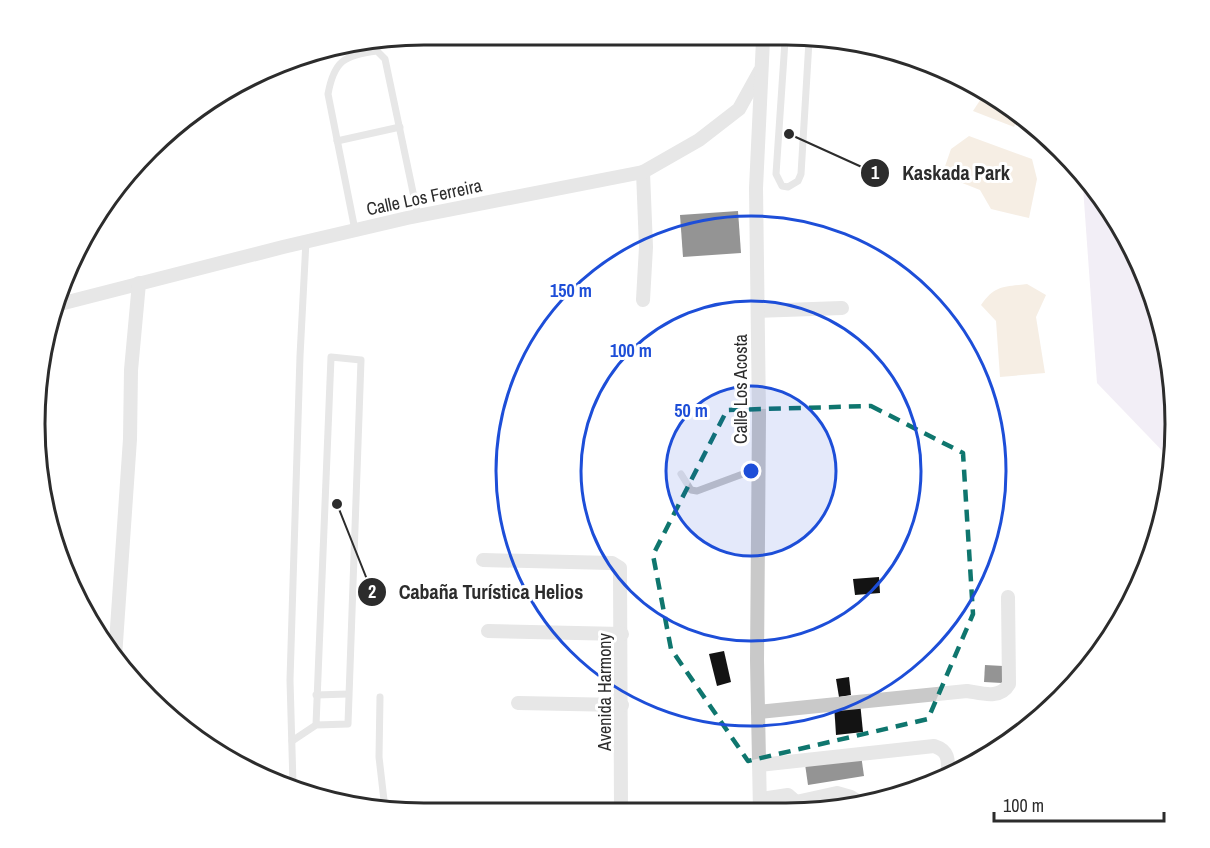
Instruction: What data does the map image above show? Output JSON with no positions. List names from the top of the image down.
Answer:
{
  "streets": {
    "street": ["Calle Los Ferreira", "Calle Los Acosta", "Avenida Harmony"]
  },
  "crossings": [
    ["Calle Los Ferreira", "Calle Los Acosta"]
  ],
  "places": ["Kaskada Park", "Cabaña Turística Helios"],
  "scale_bar": "100 m",
  "rings": ["150 m", "100 m", "50 m"]
}
